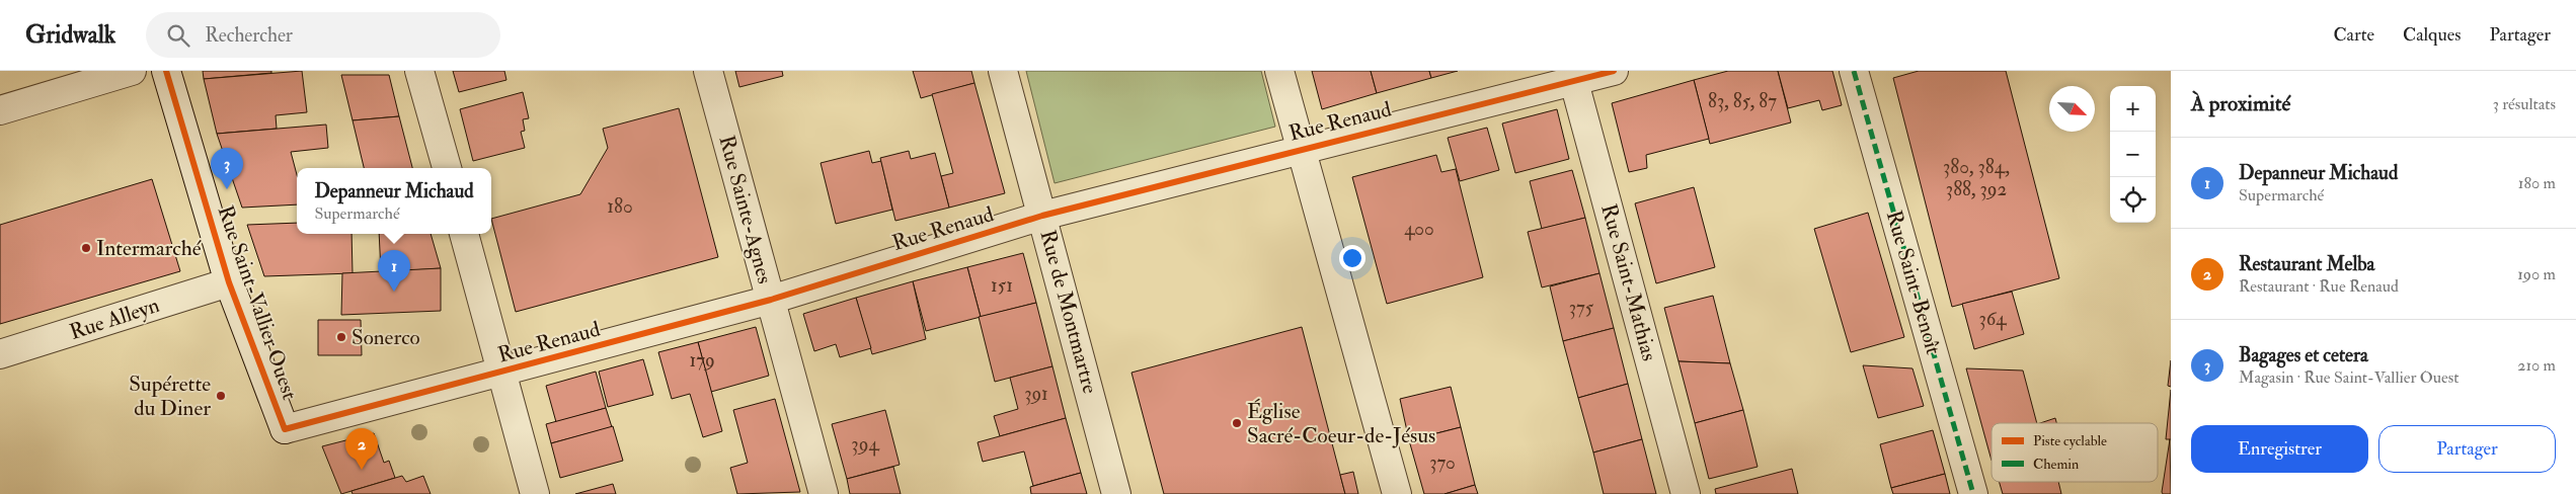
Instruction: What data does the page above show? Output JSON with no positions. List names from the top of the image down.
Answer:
{
  "streets": {
    "street": [
      "Rue Renaud",
      "Rue Sainte-Agnes",
      "Rue Saint-Mathias",
      "Rue Saint-Benoît",
      "Rue Saint-Vallier Ouest",
      "Rue de Montmartre",
      "Rue Alleyn"
    ]
  },
  "crossings": [
    ["Rue Renaud", "Rue Sainte-Agnes"],
    ["Rue Renaud", "Rue Saint-Mathias"],
    ["Rue Renaud", "Rue Saint-Vallier Ouest"],
    ["Rue Renaud", "Rue de Montmartre"],
    ["Rue Saint-Vallier Ouest", "Rue Alleyn"]
  ],
  "places": [
    "Intermarché",
    "Sonerco",
    "Supérette du Diner",
    "Église Sacré-Coeur-de-Jésus"
  ],
  "house_numbers": [
    "83, 85, 87",
    "380, 384, 388, 392",
    "180",
    "400",
    "151",
    "375",
    "364",
    "179",
    "391",
    "394",
    "370"
  ],
  "legend": ["Piste cyclable", "Chemin"],
  "north": "bottom right",
  "page": {
    "header": "Gridwalk",
    "search": "Rechercher",
    "nav": ["Carte", "Calques", "Partager"],
    "heading": ["À proximité", "3 résultats"],
    "map_buttons": ["+", "−"],
    "list": [
      {
        "mark": "1",
        "name": "Depanneur Michaud",
        "note": "Supermarché",
        "value": "180 m"
      },
      {
        "mark": "2",
        "name": "Restaurant Melba",
        "note": "Restaurant · Rue Renaud",
        "value": "190 m"
      },
      {
        "mark": "3",
        "name": "Bagages et cetera",
        "note": "Magasin · Rue Saint-Vallier Ouest",
        "value": "210 m"
      }
    ],
    "pins": ["3", "1", "2"],
    "popup": ["Depanneur Michaud", "Supermarché"],
    "buttons": ["Enregistrer", "Partager"]
  }
}
